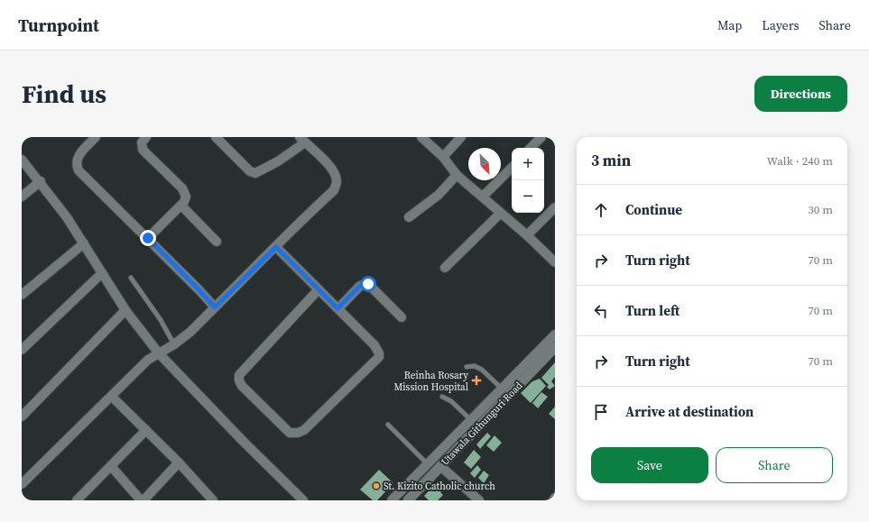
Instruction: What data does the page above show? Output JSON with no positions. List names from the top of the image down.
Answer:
{
  "streets": {
    "street": ["Utawala Githunguri Road"]
  },
  "places": {
    "health": ["Reinha Rosary Mission Hospital"],
    "other": ["St. Kizito Catholic church"]
  },
  "north": "bottom right",
  "page": {
    "header": "Turnpoint",
    "nav": ["Map", "Layers", "Share"],
    "buttons": [
      "Directions",
      ["Save", "Share"]
    ],
    "title": "Find us",
    "heading": ["3 min", "Walk · 240 m"],
    "map_buttons": ["+", "−"],
    "list": [
      ["Continue", "30 m"],
      ["Turn right", "70 m"],
      ["Turn left", "70 m"],
      ["Turn right", "70 m"],
      "Arrive at destination"
    ]
  }
}
